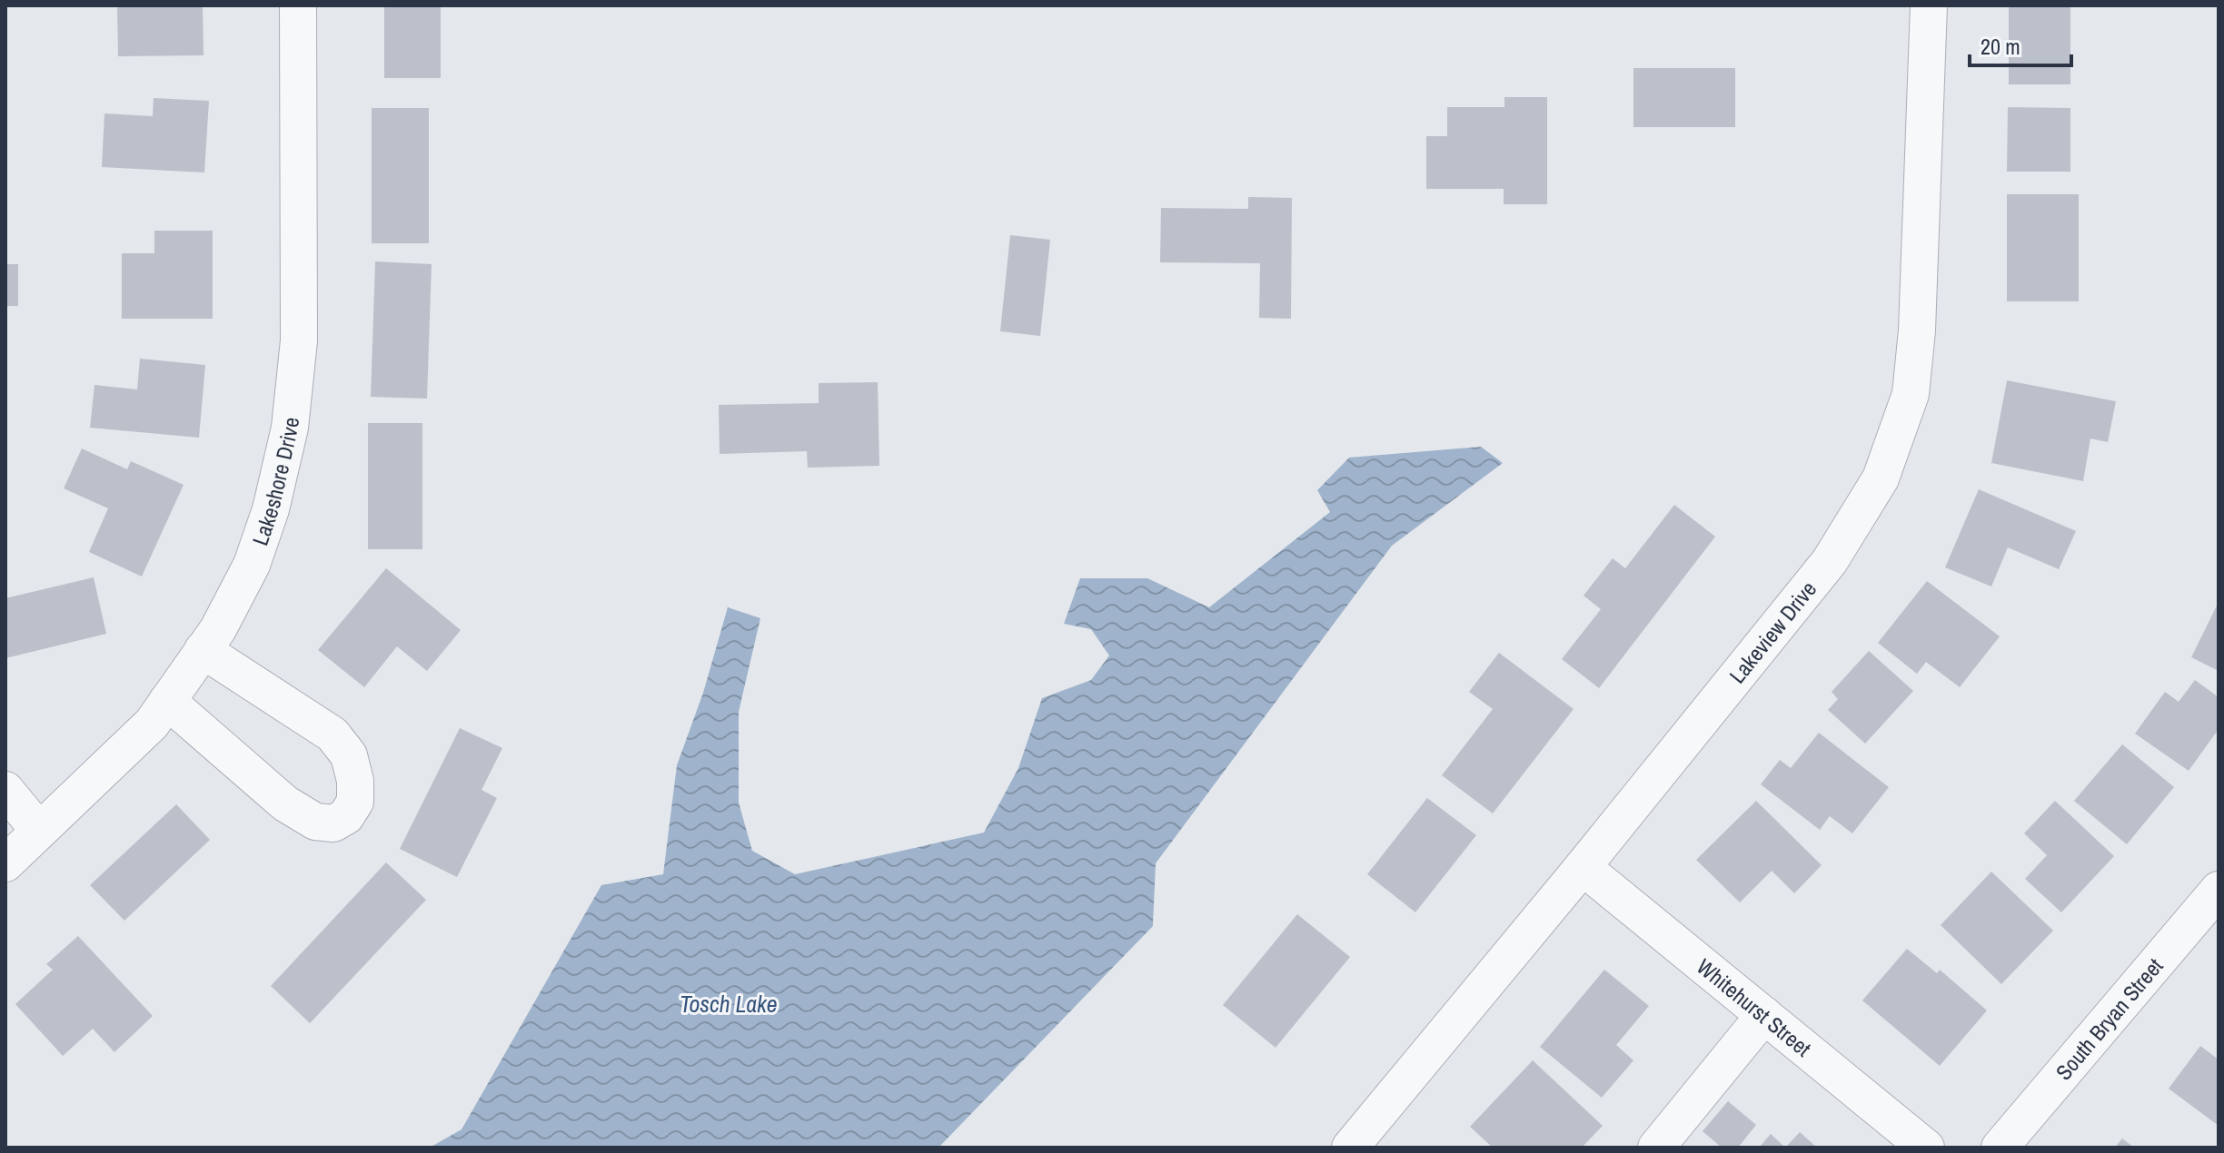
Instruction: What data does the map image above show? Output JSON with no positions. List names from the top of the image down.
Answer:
{
  "streets": {
    "street": [
      "Lakeshore Drive",
      "Lakeview Drive",
      "Whitehurst Street",
      "South Bryan Street"
    ]
  },
  "crossings": [
    ["Lakeview Drive", "Whitehurst Street"]
  ],
  "water": ["Tosch Lake"],
  "scale_bar": "20 m"
}
